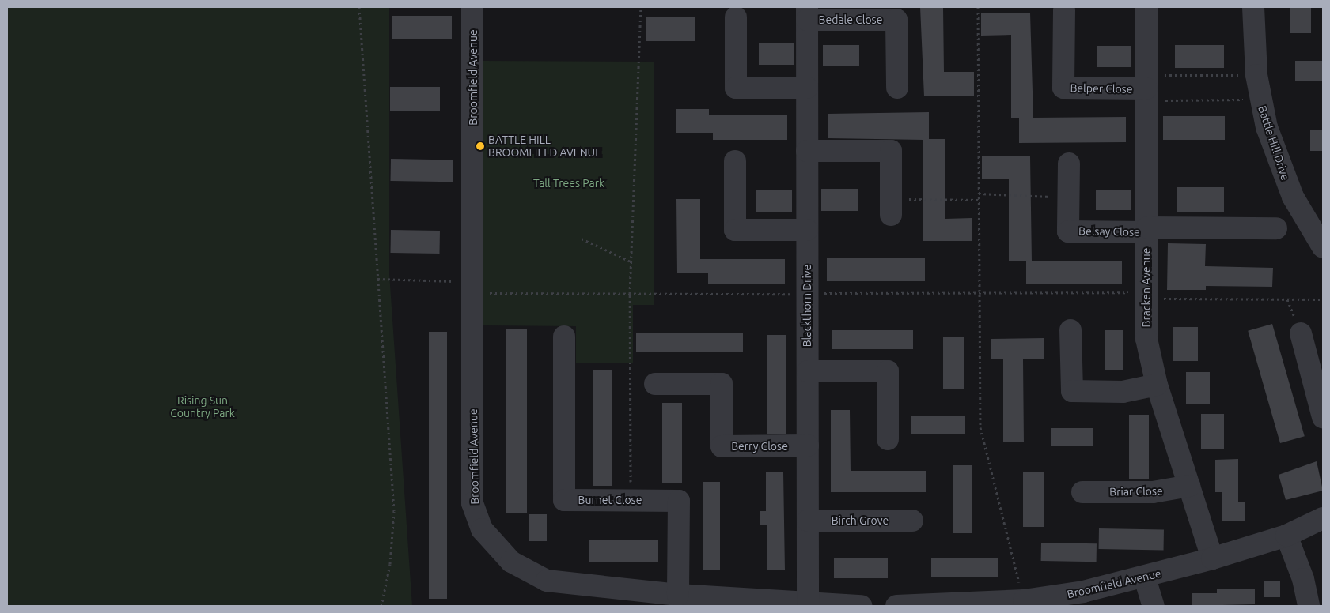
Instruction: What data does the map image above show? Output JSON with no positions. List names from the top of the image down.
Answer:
{
  "streets": {
    "street": [
      "Bedale Close",
      "Broomfield Avenue",
      "Belper Close",
      "Battle Hill Drive",
      "Belsay Close",
      "Bracken Avenue",
      "Blackthorn Drive",
      "Berry Close",
      "Briar Close",
      "Burnet Close",
      "Birch Grove"
    ]
  },
  "crossings": [
    ["Bedale Close", "Blackthorn Drive"],
    ["Broomfield Avenue", "Bracken Avenue"],
    ["Broomfield Avenue", "Blackthorn Drive"],
    ["Broomfield Avenue", "Burnet Close"],
    ["Belper Close", "Bracken Avenue"],
    ["Belsay Close", "Bracken Avenue"],
    ["Bracken Avenue", "Briar Close"],
    ["Blackthorn Drive", "Berry Close"],
    ["Blackthorn Drive", "Birch Grove"]
  ],
  "parks": ["Tall Trees Park", "Rising Sun Country Park"],
  "places": ["BATTLE HILL BROOMFIELD AVENUE"]
}
